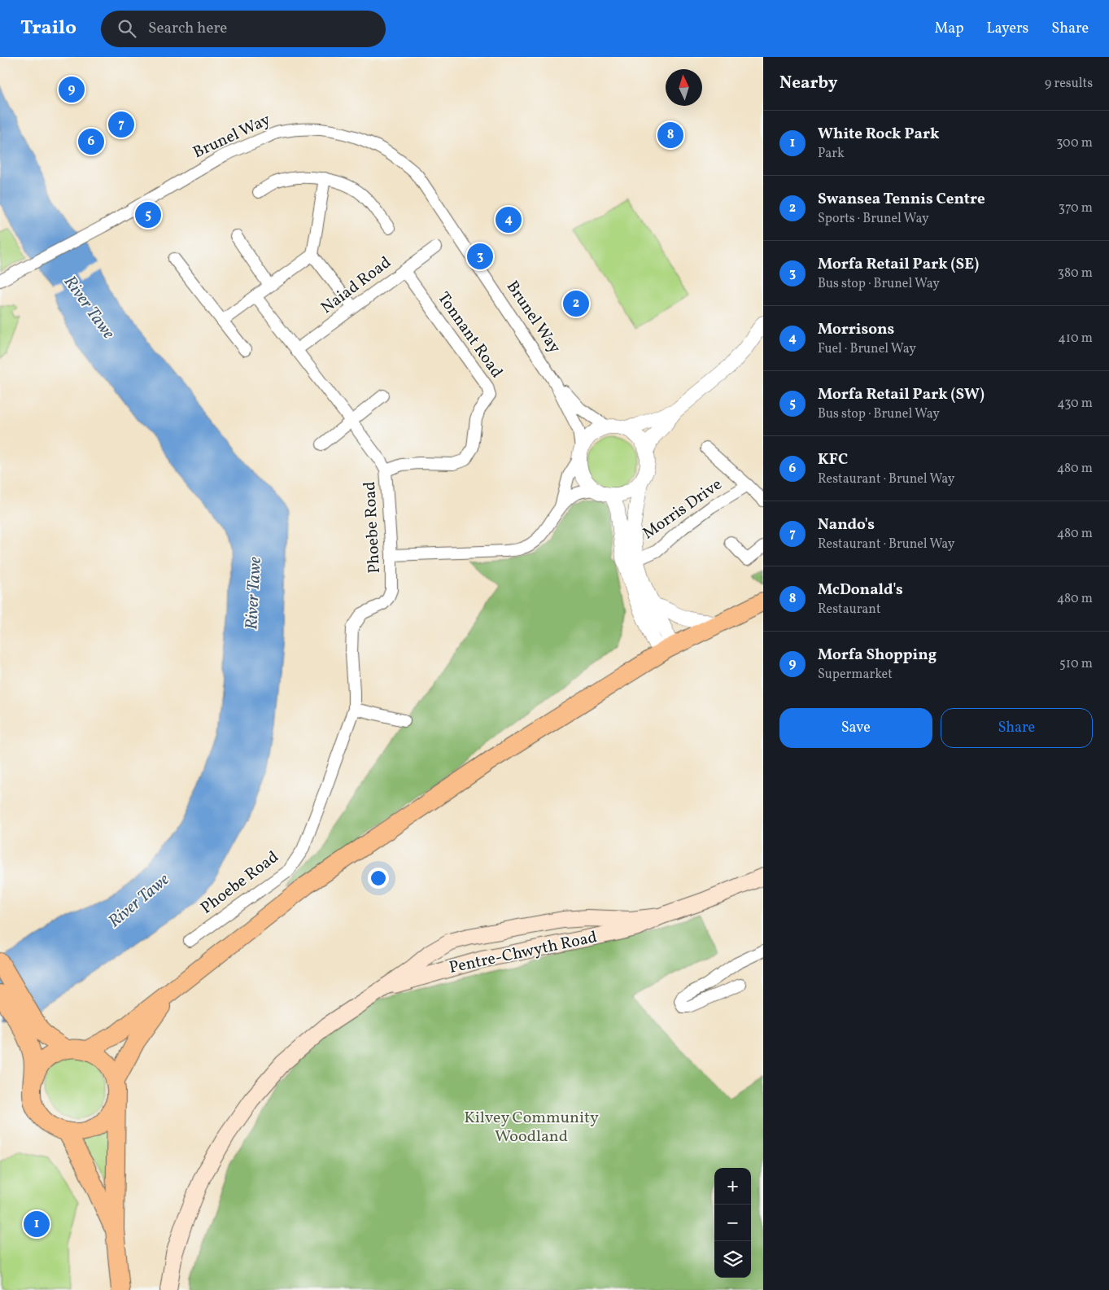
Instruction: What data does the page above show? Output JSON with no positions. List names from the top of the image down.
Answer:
{
  "streets": {
    "main road": ["Pentre-Chwyth Road"],
    "street": [
      "Brunel Way",
      "Naiad Road",
      "Tonnant Road",
      "Morris Drive",
      "Phoebe Road"
    ]
  },
  "crossings": [
    ["Naiad Road", "Tonnant Road"],
    ["Naiad Road", "Phoebe Road"],
    ["Tonnant Road", "Phoebe Road"]
  ],
  "water": ["River Tawe"],
  "parks": ["Kilvey Community Woodland"],
  "north": "top",
  "page": {
    "header": "Trailo",
    "search": "Search here",
    "nav": ["Map", "Layers", "Share"],
    "heading": ["Nearby", "9 results"],
    "pins": [
      "9",
      "7",
      "8",
      "6",
      "5",
      "4",
      "3",
      "2",
      "1"
    ],
    "list": [
      {
        "mark": "1",
        "name": "White Rock Park",
        "note": "Park",
        "value": "300 m"
      },
      {
        "mark": "2",
        "name": "Swansea Tennis Centre",
        "note": "Sports · Brunel Way",
        "value": "370 m"
      },
      {
        "mark": "3",
        "name": "Morfa Retail Park (SE)",
        "note": "Bus stop · Brunel Way",
        "value": "380 m"
      },
      {
        "mark": "4",
        "name": "Morrisons",
        "note": "Fuel · Brunel Way",
        "value": "410 m"
      },
      {
        "mark": "5",
        "name": "Morfa Retail Park (SW)",
        "note": "Bus stop · Brunel Way",
        "value": "430 m"
      },
      {
        "mark": "6",
        "name": "KFC",
        "note": "Restaurant · Brunel Way",
        "value": "480 m"
      },
      {
        "mark": "7",
        "name": "Nando's",
        "note": "Restaurant · Brunel Way",
        "value": "480 m"
      },
      {
        "mark": "8",
        "name": "McDonald's",
        "note": "Restaurant",
        "value": "480 m"
      },
      {
        "mark": "9",
        "name": "Morfa Shopping",
        "note": "Supermarket",
        "value": "510 m"
      }
    ],
    "buttons": ["Save", "Share"],
    "map_buttons": ["+", "−"]
  }
}
